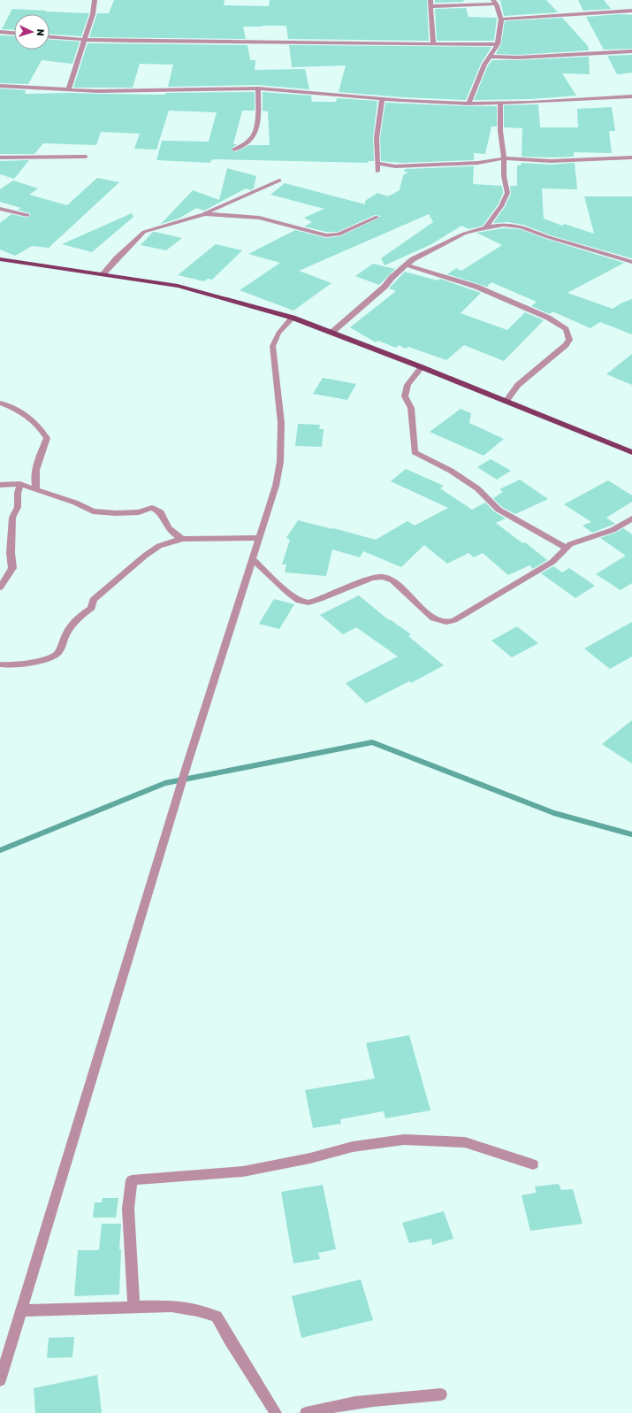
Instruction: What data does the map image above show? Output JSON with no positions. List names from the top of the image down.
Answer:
{
  "north": "right"
}
